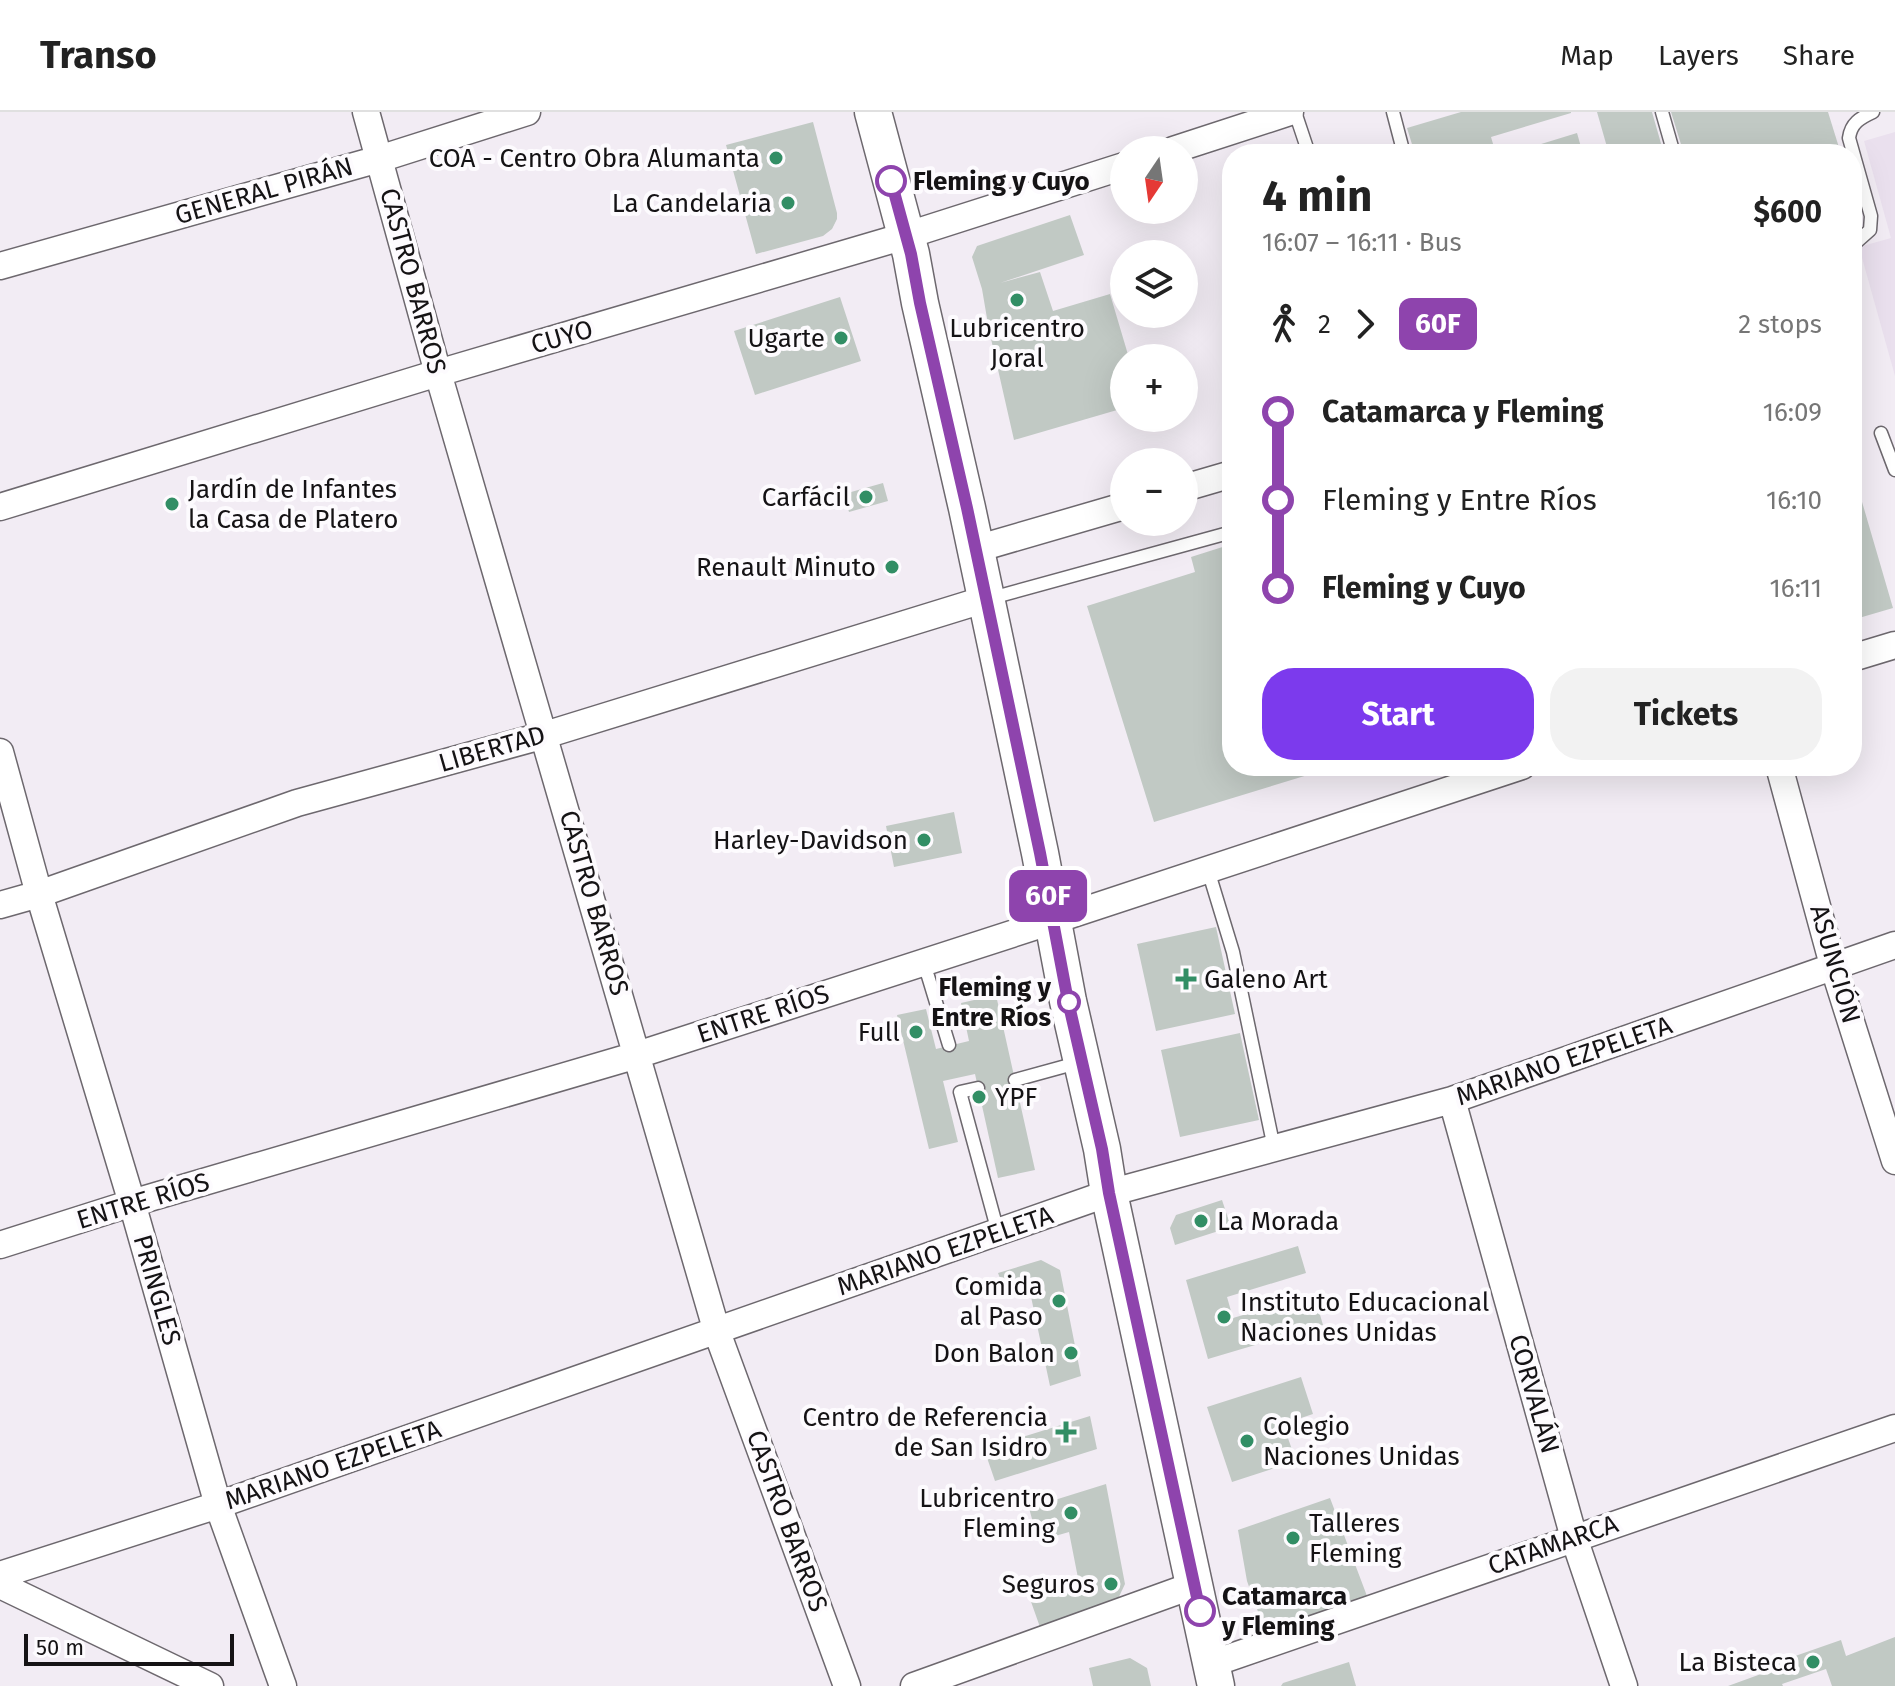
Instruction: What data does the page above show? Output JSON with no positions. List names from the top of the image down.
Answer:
{
  "streets": {
    "street": [
      "GENERAL PIRÁN",
      "CASTRO BARROS",
      "CUYO",
      "LIBERTAD",
      "ASUNCIÓN",
      "ENTRE RÍOS",
      "MARIANO EZPELETA",
      "PRINGLES",
      "CORVALÁN",
      "CATAMARCA"
    ]
  },
  "crossings": [
    ["GENERAL PIRÁN", "CASTRO BARROS"],
    ["CASTRO BARROS", "CUYO"],
    ["CASTRO BARROS", "LIBERTAD"],
    ["CASTRO BARROS", "ENTRE RÍOS"],
    ["CASTRO BARROS", "MARIANO EZPELETA"],
    ["LIBERTAD", "PRINGLES"],
    ["ASUNCIÓN", "MARIANO EZPELETA"],
    ["ENTRE RÍOS", "PRINGLES"],
    ["MARIANO EZPELETA", "PRINGLES"],
    ["MARIANO EZPELETA", "CORVALÁN"],
    ["CORVALÁN", "CATAMARCA"]
  ],
  "places": {
    "other": [
      "COA - Centro Obra Alumanta",
      "Fleming y Cuyo",
      "La Candelaria",
      "Lubricentro Joral",
      "Ugarte",
      "Carfácil",
      "Jardín de Infantes la Casa de Platero",
      "Renault Minuto",
      "Harley-Davidson",
      "Fleming y Entre Ríos",
      "Full",
      "YPF",
      "La Morada",
      "Comida al Paso",
      "Instituto Educacional Naciones Unidas",
      "Don Balon",
      "Colegio Naciones Unidas",
      "Lubricentro Fleming",
      "Talleres Fleming",
      "Seguros",
      "Catamarca y Fleming",
      "La Bisteca"
    ],
    "health": ["Galeno Art", "Centro de Referencia de San Isidro"]
  },
  "lines": ["bus line 60F"],
  "scale_bar": "50 m",
  "north": "bottom",
  "page": {
    "header": "Transo",
    "nav": ["Map", "Layers", "Share"],
    "on_map": "60F",
    "map_buttons": ["+", "−"],
    "heading": ["4 min", "16:07 – 16:11 · Bus", "$600"],
    "legs": ["2", "60F", "2 stops"],
    "list": [
      {
        "name": "Catamarca y Fleming",
        "value": "16:09"
      },
      {
        "name": "Fleming y Entre Ríos",
        "value": "16:10"
      },
      {
        "name": "Fleming y Cuyo",
        "value": "16:11"
      }
    ],
    "buttons": ["Start", "Tickets"],
    "scale": "50 m"
  }
}
